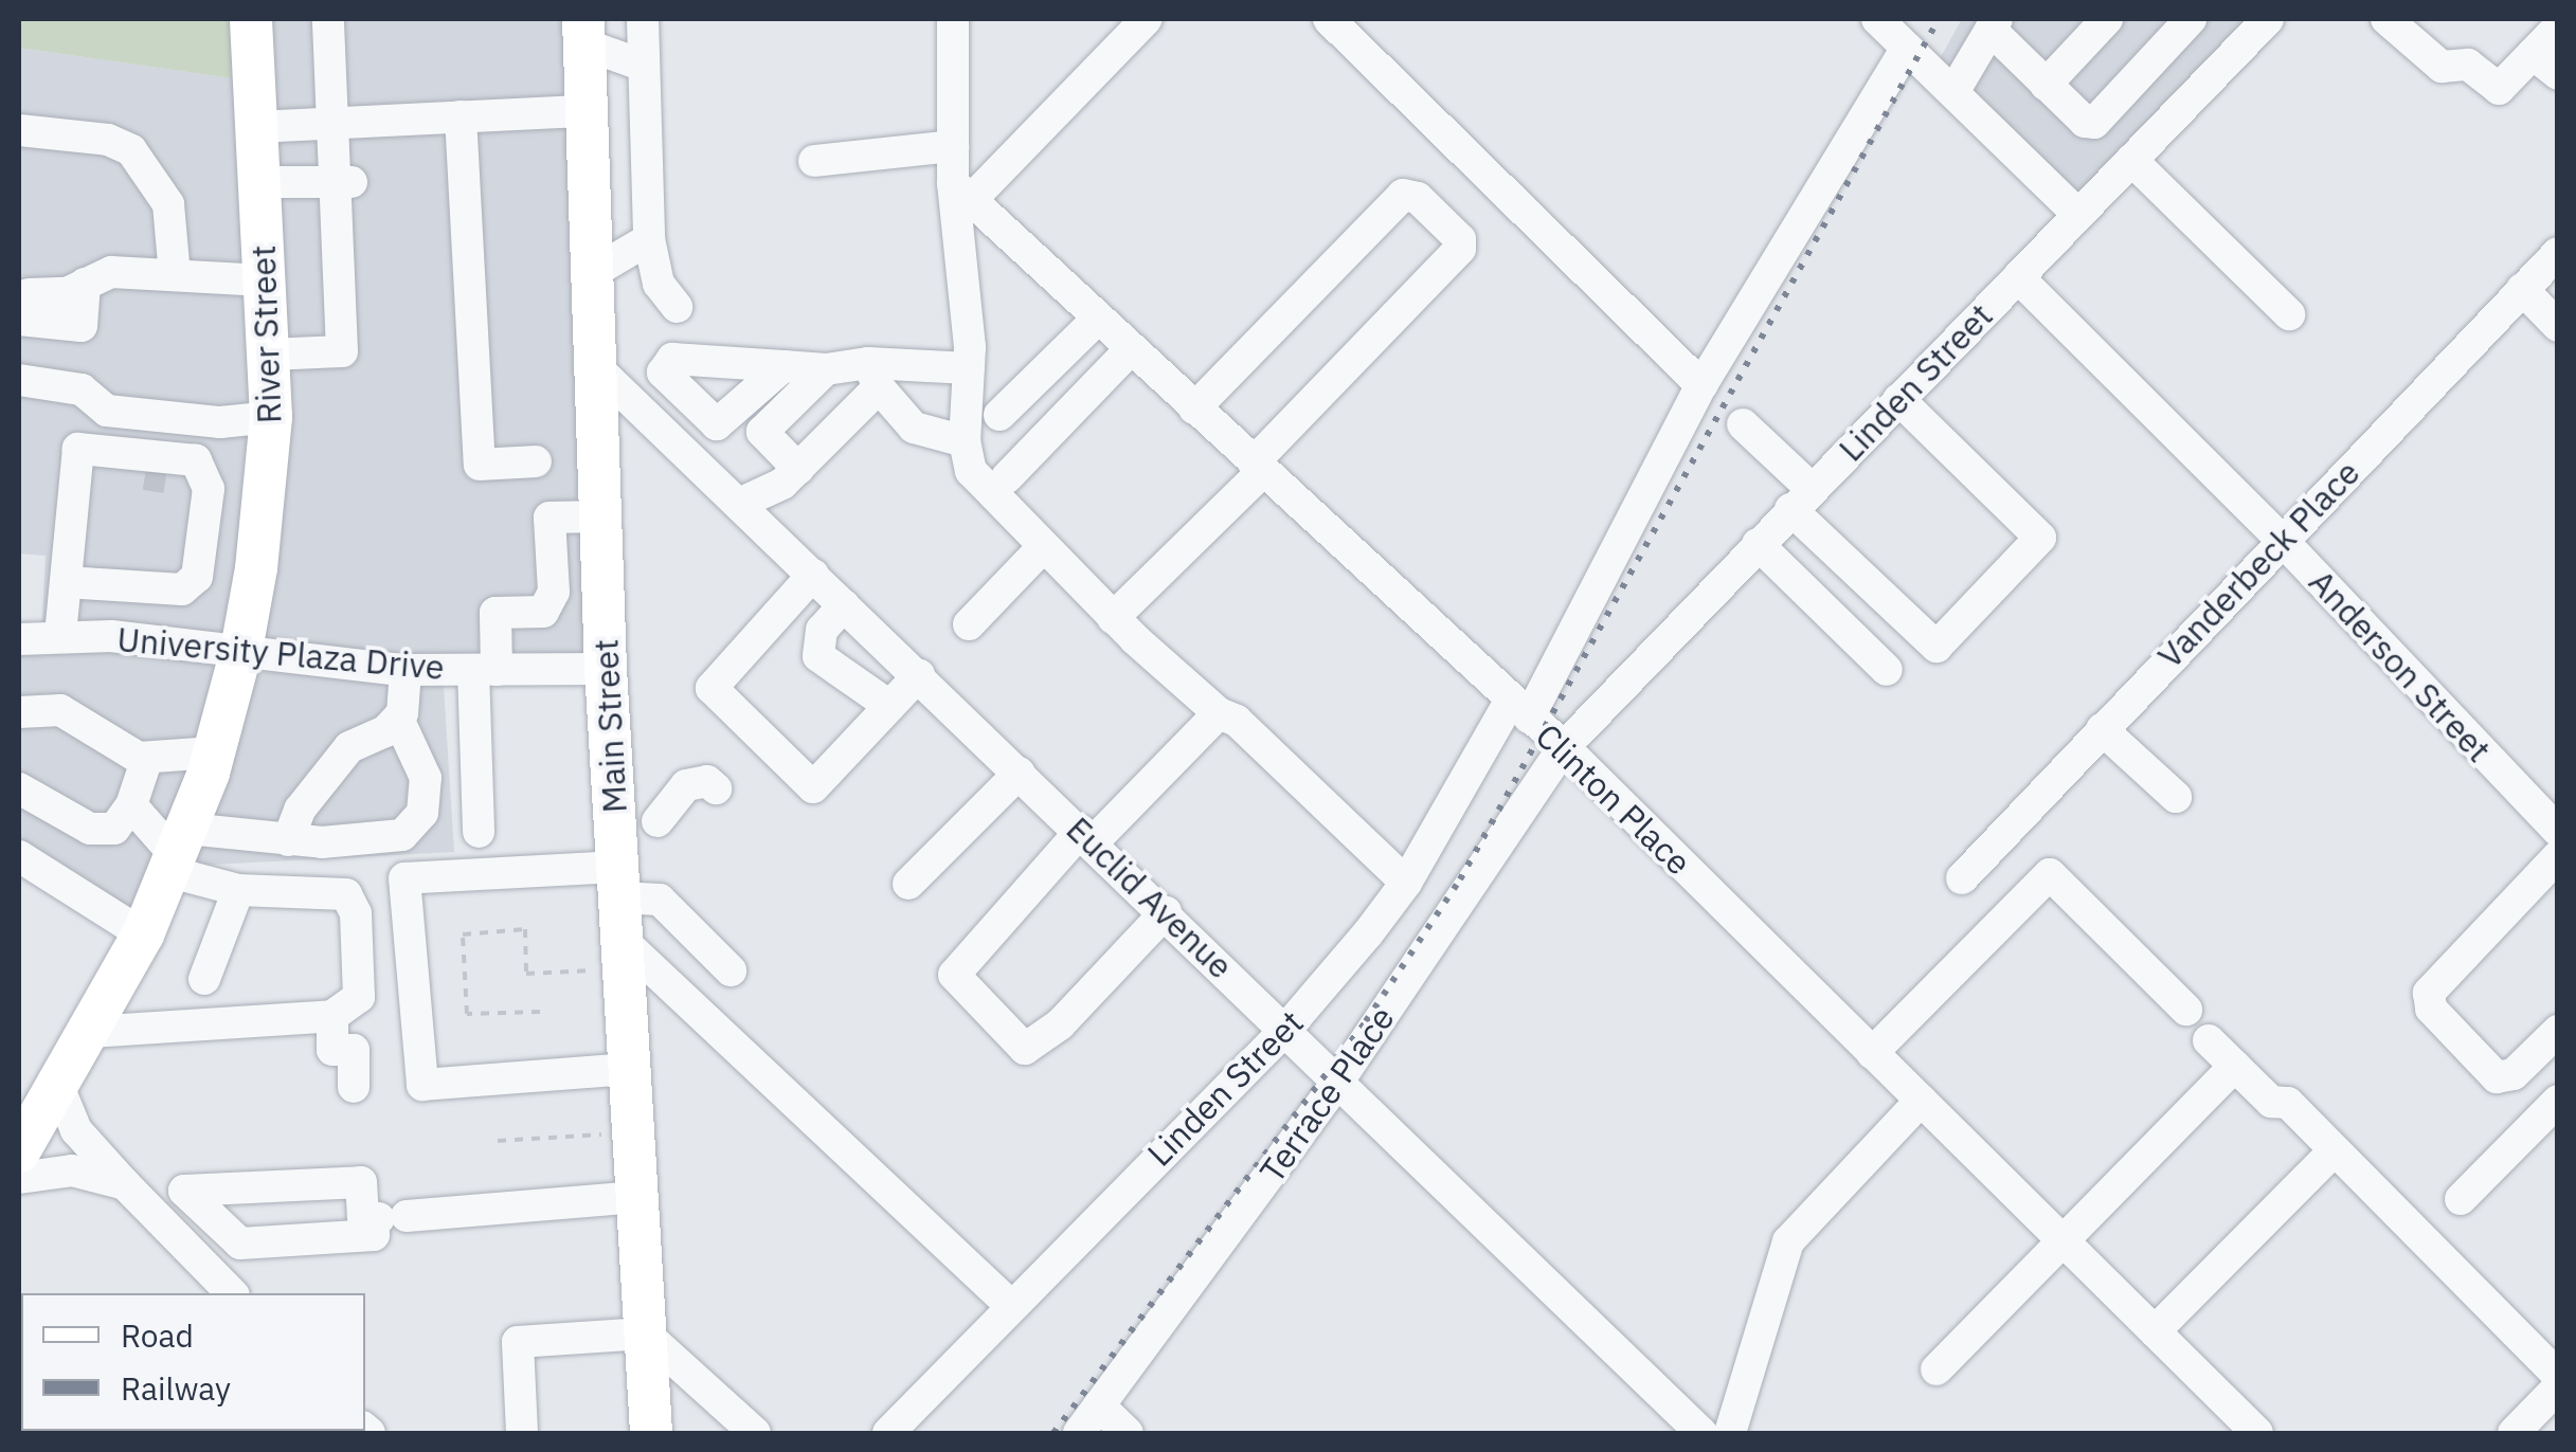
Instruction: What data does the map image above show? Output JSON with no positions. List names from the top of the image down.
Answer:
{
  "streets": {
    "main road": ["River Street", "Main Street"],
    "street": [
      "Linden Street",
      "Vanderbeck Place",
      "University Plaza Drive",
      "Anderson Street",
      "Clinton Place",
      "Euclid Avenue",
      "Terrace Place"
    ]
  },
  "crossings": [
    ["River Street", "University Plaza Drive"],
    ["Linden Street", "Anderson Street"],
    ["Linden Street", "Clinton Place"],
    ["Linden Street", "Euclid Avenue"],
    ["Linden Street", "Terrace Place"],
    ["Vanderbeck Place", "Anderson Street"],
    ["University Plaza Drive", "Main Street"],
    ["Main Street", "Euclid Avenue"],
    ["Clinton Place", "Terrace Place"],
    ["Euclid Avenue", "Terrace Place"]
  ],
  "legend": ["Road", "Railway"]
}
